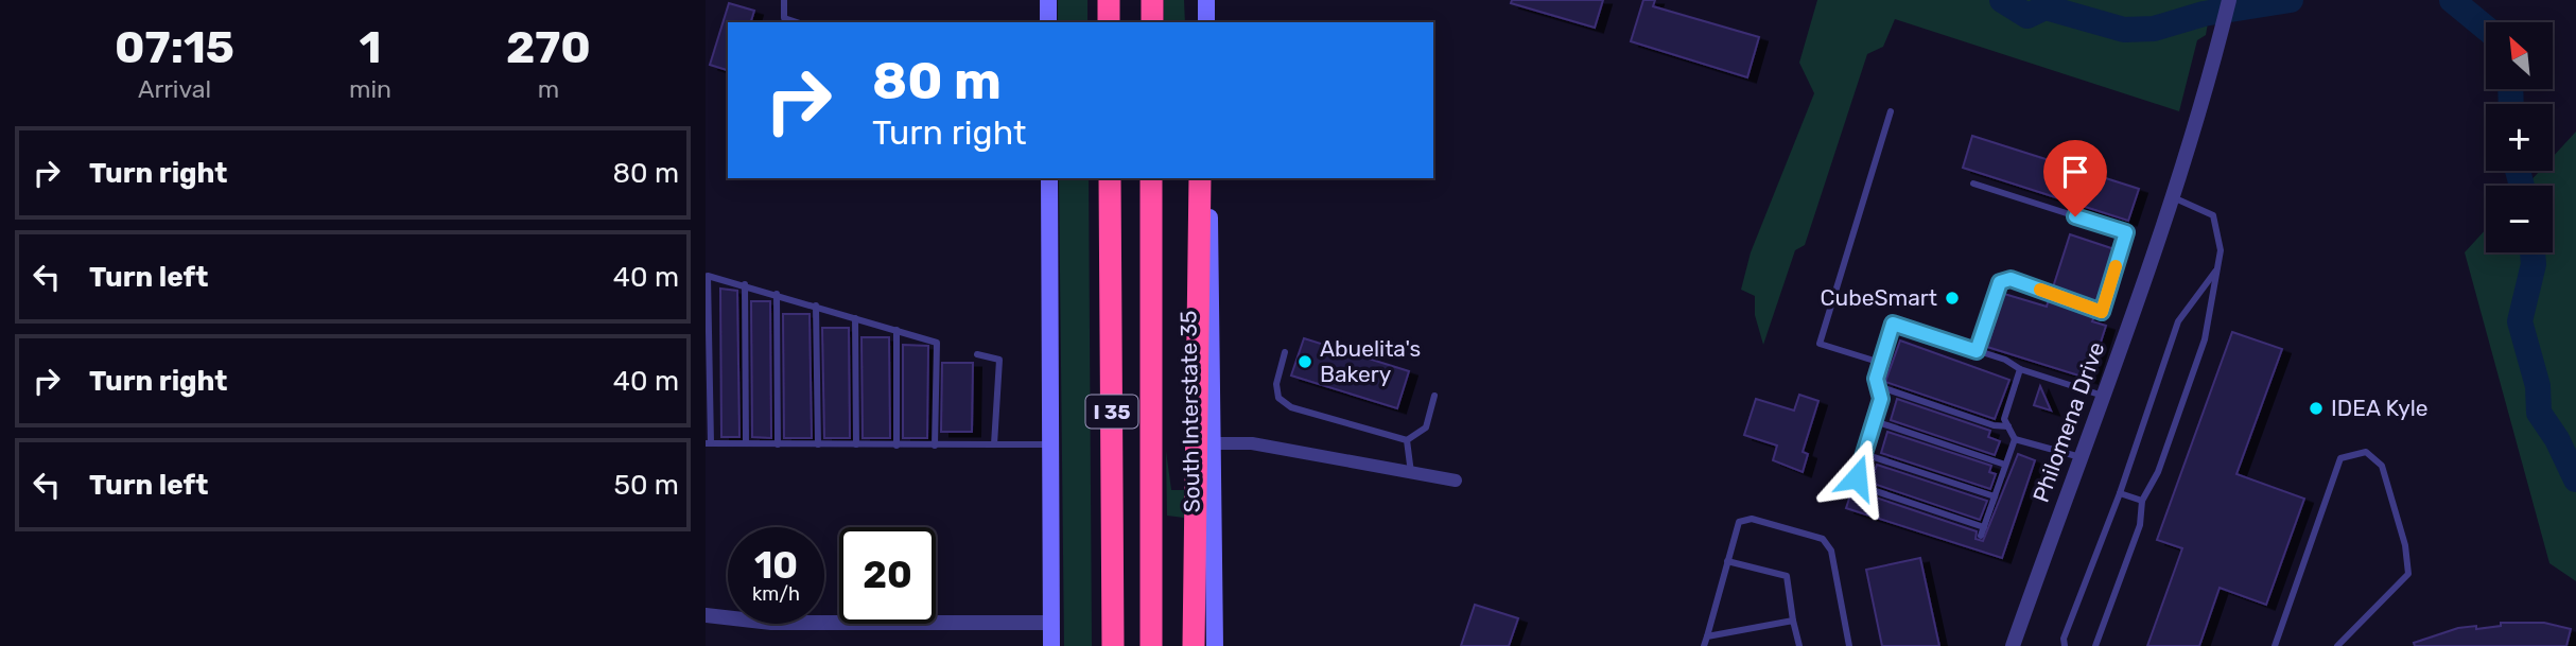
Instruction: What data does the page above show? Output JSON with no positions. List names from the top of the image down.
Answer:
{
  "streets": {
    "highway": ["I 35"],
    "main road": ["South Interstate 35"],
    "street": ["Philomena Drive"]
  },
  "places": ["CubeSmart", "Abuelita's Bakery", "IDEA Kyle"],
  "north": "top left",
  "page": {
    "eta": [
      "07:15",
      "Arrival",
      "1",
      "min",
      "270",
      "m"
    ],
    "map_buttons": ["+", "−"],
    "turn": ["80 m", "Turn right"],
    "list": [
      {
        "name": "Turn right",
        "value": "80 m"
      },
      {
        "name": "Turn left",
        "value": "40 m"
      },
      {
        "name": "Turn right",
        "value": "40 m"
      },
      {
        "name": "Turn left",
        "value": "50 m"
      }
    ],
    "speed": "10 km/h",
    "limit": "20"
  }
}
